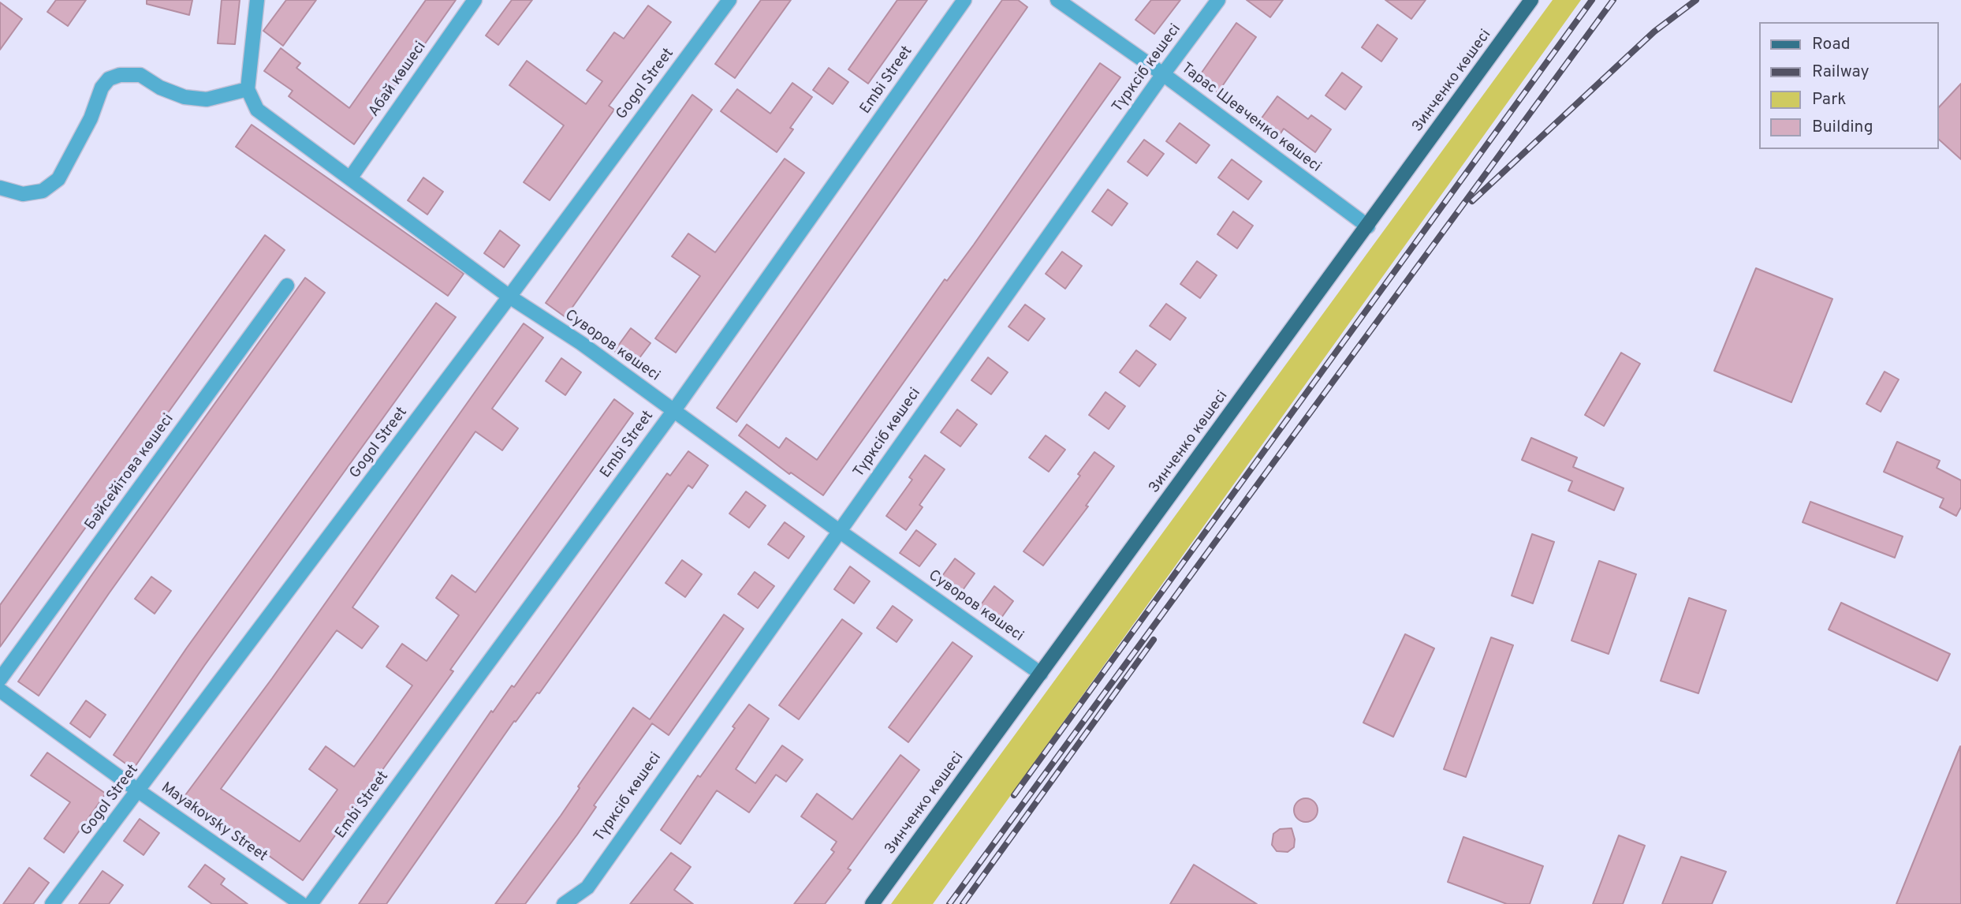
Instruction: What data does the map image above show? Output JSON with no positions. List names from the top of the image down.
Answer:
{
  "streets": {
    "main road": ["Зинченко көшесі"],
    "street": [
      "Түрксіб көшесі",
      "Абай көшесі",
      "Embi Street",
      "Gogol Street",
      "Тарас Шевченко көшесі",
      "Суворов көшесі",
      "Бәйсейітова көшесі",
      "Mayakovsky Street"
    ]
  },
  "crossings": [
    ["Түрксіб көшесі", "Тарас Шевченко көшесі"],
    ["Түрксіб көшесі", "Суворов көшесі"],
    ["Абай көшесі", "Суворов көшесі"],
    ["Embi Street", "Суворов көшесі"],
    ["Зинченко көшесі", "Тарас Шевченко көшесі"],
    ["Зинченко көшесі", "Суворов көшесі"],
    ["Gogol Street", "Суворов көшесі"],
    ["Gogol Street", "Mayakovsky Street"]
  ],
  "legend": [
    "Road",
    "Railway",
    "Park",
    "Building"
  ]
}
